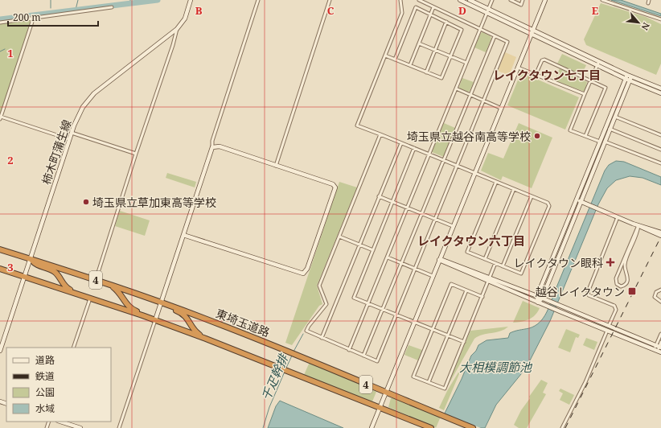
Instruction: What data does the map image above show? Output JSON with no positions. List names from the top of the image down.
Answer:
{
  "streets": {
    "highway": ["4", "東埼玉道路"],
    "street": ["柿木町蒲生線"]
  },
  "crossings": [
    ["柿木町蒲生線", "4"],
    ["柿木町蒲生線", "東埼玉道路"],
    ["4", "東埼玉道路"]
  ],
  "districts": ["レイクタウン七丁目", "レイクタウン六丁目"],
  "water": ["大相模調節池", "千疋幹排"],
  "places": {
    "other": ["埼玉県立越谷南高等学校", "埼玉県立草加東高等学校"],
    "health": ["レイクタウン眼科"],
    "transit": ["越谷レイクタウン"]
  },
  "legend": [
    "道路",
    "鉄道",
    "公園",
    "水域"
  ],
  "scale_bar": "200 m",
  "north": "bottom right",
  "grid": {
    "columns": [
      "B",
      "C",
      "D",
      "E"
    ],
    "rows": ["1", "2", "3"]
  }
}
